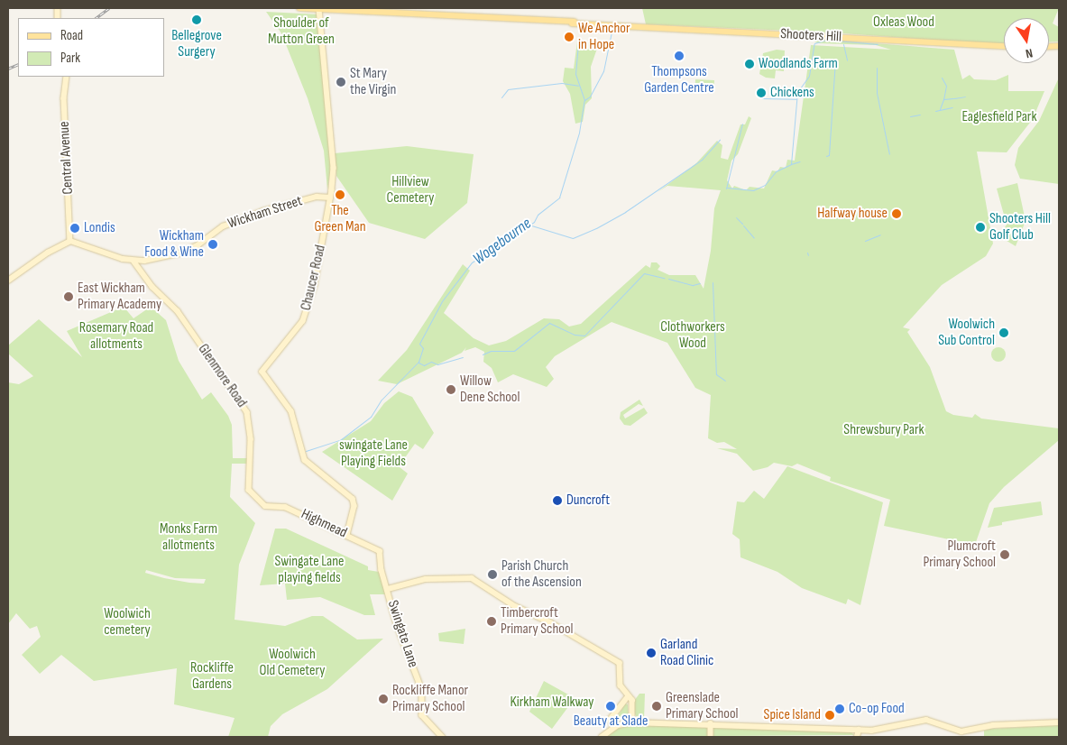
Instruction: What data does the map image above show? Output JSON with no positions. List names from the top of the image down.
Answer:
{
  "streets": {
    "main road": ["Shooters Hill"],
    "street": [
      "Central Avenue",
      "Wickham Street",
      "Chaucer Road",
      "Glenmore Road",
      "Highmead",
      "Swingate Lane"
    ]
  },
  "crossings": [
    ["Central Avenue", "Wickham Street"],
    ["Wickham Street", "Chaucer Road"],
    ["Wickham Street", "Glenmore Road"],
    ["Chaucer Road", "Highmead"],
    ["Glenmore Road", "Highmead"],
    ["Highmead", "Swingate Lane"]
  ],
  "water": ["Wogebourne"],
  "parks": [
    "Oxleas Wood",
    "Shoulder of Mutton Green",
    "Eaglesfield Park",
    "Hillview Cemetery",
    "Clothworkers Wood",
    "Rosemary Road allotments",
    "Shrewsbury Park",
    "swingate Lane Playing Fields",
    "Monks Farm allotments",
    "Swingate Lane playing fields",
    "Woolwich cemetery",
    "Woolwich Old Cemetery",
    "Rockliffe Gardens",
    "Kirkham Walkway"
  ],
  "places": [
    "Bellegrove Surgery",
    "We Anchor in Hope",
    "Thompsons Garden Centre",
    "Woodlands Farm",
    "St Mary the Virgin",
    "Chickens",
    "The Green Man",
    "Halfway house",
    "Shooters Hill Golf Club",
    "Londis",
    "Wickham Food & Wine",
    "East Wickham Primary Academy",
    "Woolwich Sub Control",
    "Willow Dene School",
    "Duncroft",
    "Plumcroft Primary School",
    "Parish Church of the Ascension",
    "Timbercroft Primary School",
    "Garland Road Clinic",
    "Rockliffe Manor Primary School",
    "Beauty at Slade",
    "Greenslade Primary School",
    "Co-op Food",
    "Spice Island"
  ],
  "legend": ["Road", "Park"],
  "north": "bottom"
}
